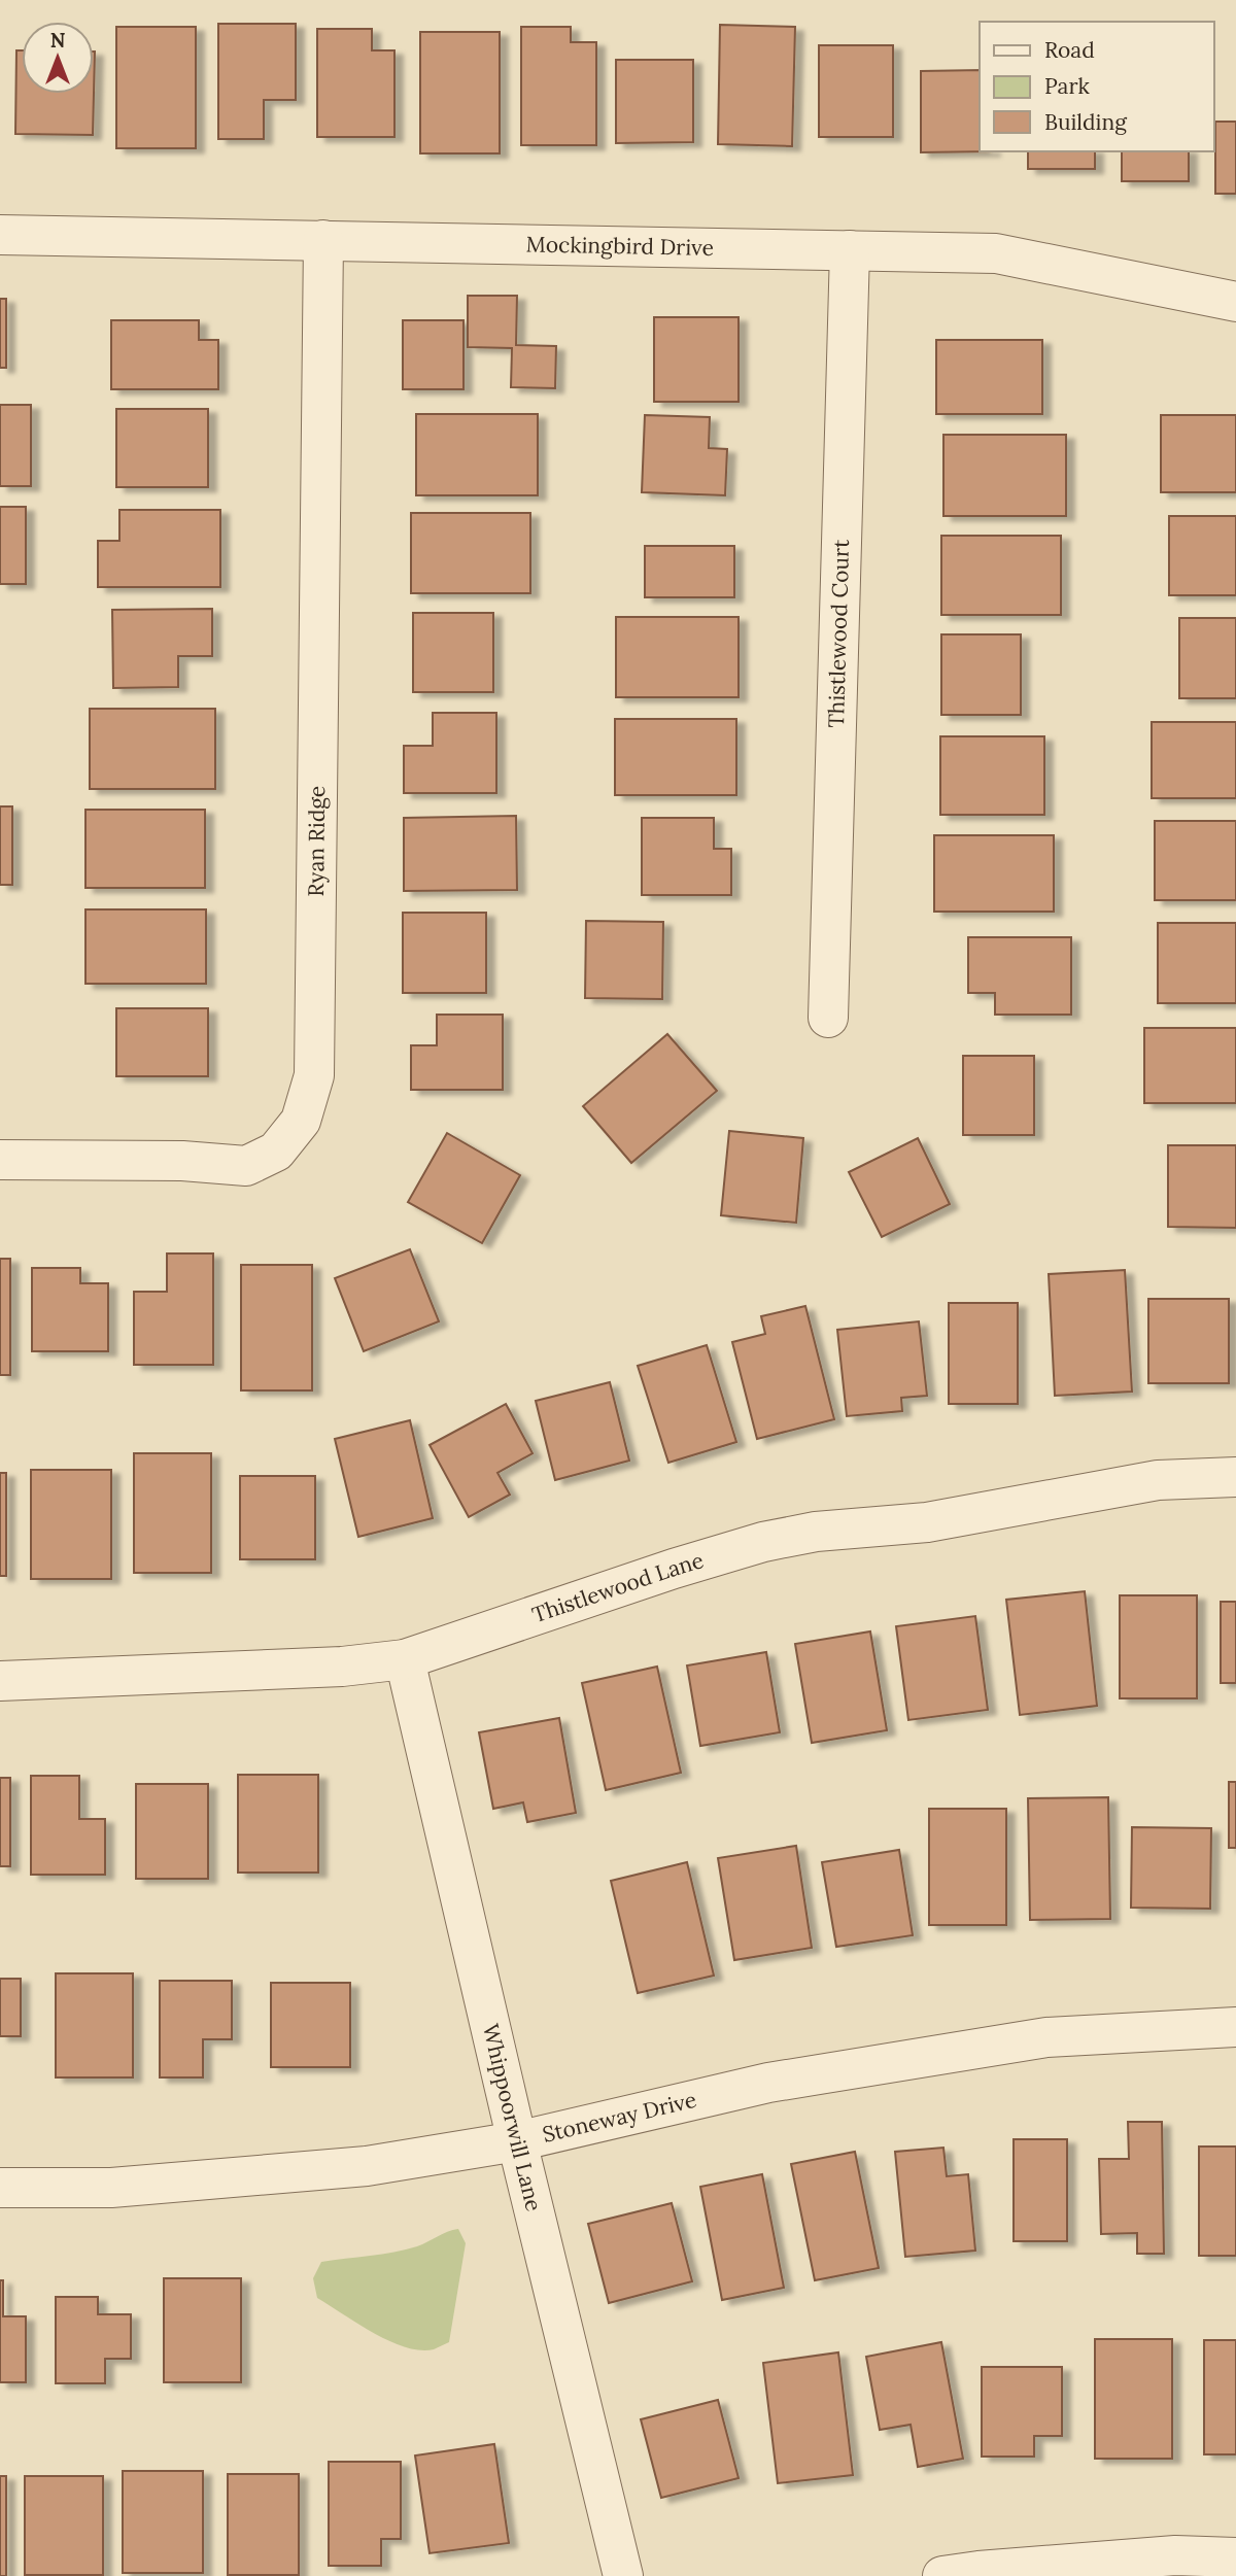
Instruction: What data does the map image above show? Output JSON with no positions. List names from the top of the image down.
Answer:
{
  "streets": {
    "street": [
      "Mockingbird Drive",
      "Thistlewood Court",
      "Ryan Ridge",
      "Thistlewood Lane",
      "Whippoorwill Lane",
      "Stoneway Drive"
    ]
  },
  "crossings": [
    ["Mockingbird Drive", "Thistlewood Court"],
    ["Mockingbird Drive", "Ryan Ridge"],
    ["Thistlewood Lane", "Whippoorwill Lane"],
    ["Whippoorwill Lane", "Stoneway Drive"]
  ],
  "legend": ["Road", "Park", "Building"],
  "north": "top"
}
